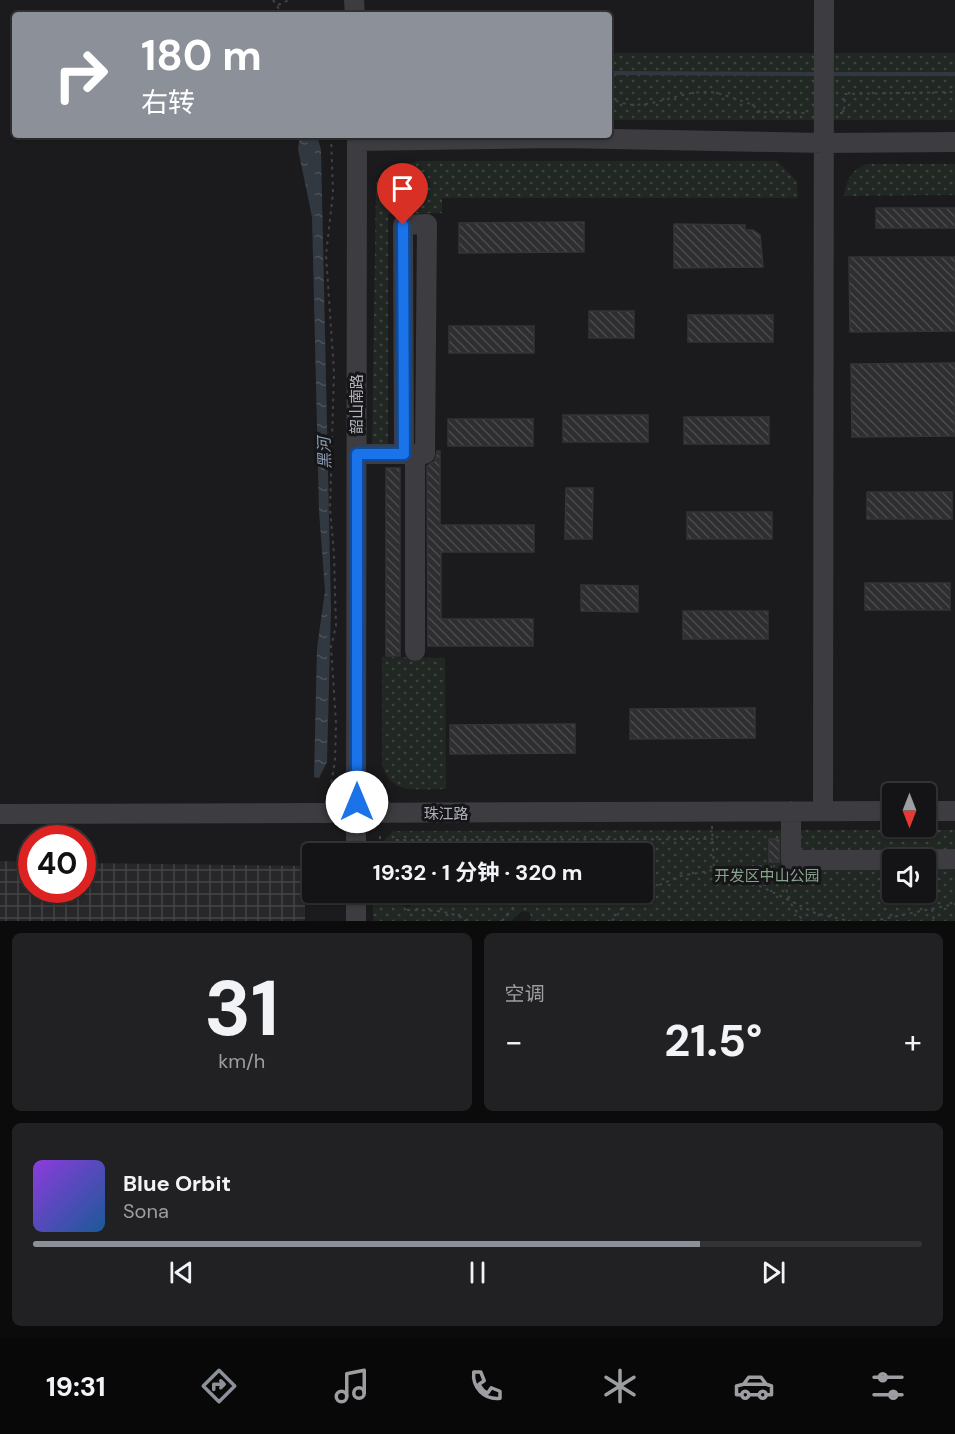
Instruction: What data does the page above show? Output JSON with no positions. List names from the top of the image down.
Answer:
{
  "streets": {
    "street": ["韶山南路", "珠江路"]
  },
  "crossings": [
    ["韶山南路", "珠江路"]
  ],
  "water": ["黑河"],
  "parks": ["开发区中山公园"],
  "north": "bottom",
  "page": {
    "turn": ["180 m", "右转"],
    "limit": "40",
    "trip": "19:32 · 1 分钟 · 320 m",
    "tile": [
      ["31", "km/h"],
      "空调"
    ],
    "heat": ["−", "21.5°", "+"],
    "song": ["Blue Orbit", "Sona"],
    "tabs": "19:31"
  }
}
